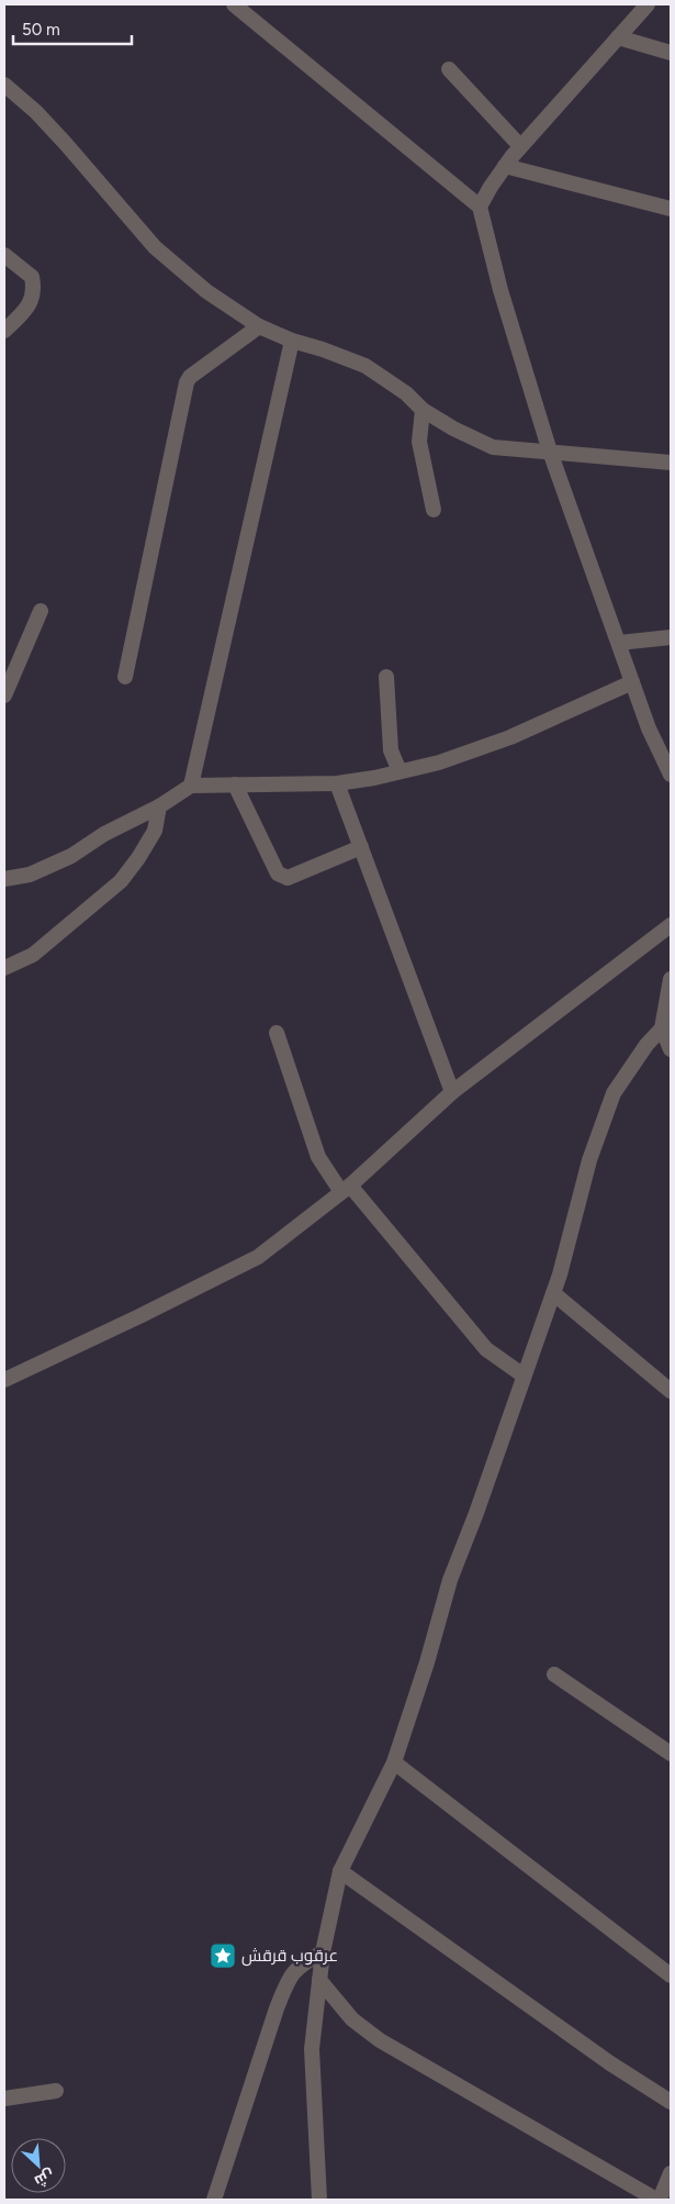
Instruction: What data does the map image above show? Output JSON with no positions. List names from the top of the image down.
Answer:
{
  "places": {
    "place": ["عرقوب قرقش"]
  },
  "scale_bar": "50 m",
  "north": "bottom right"
}
